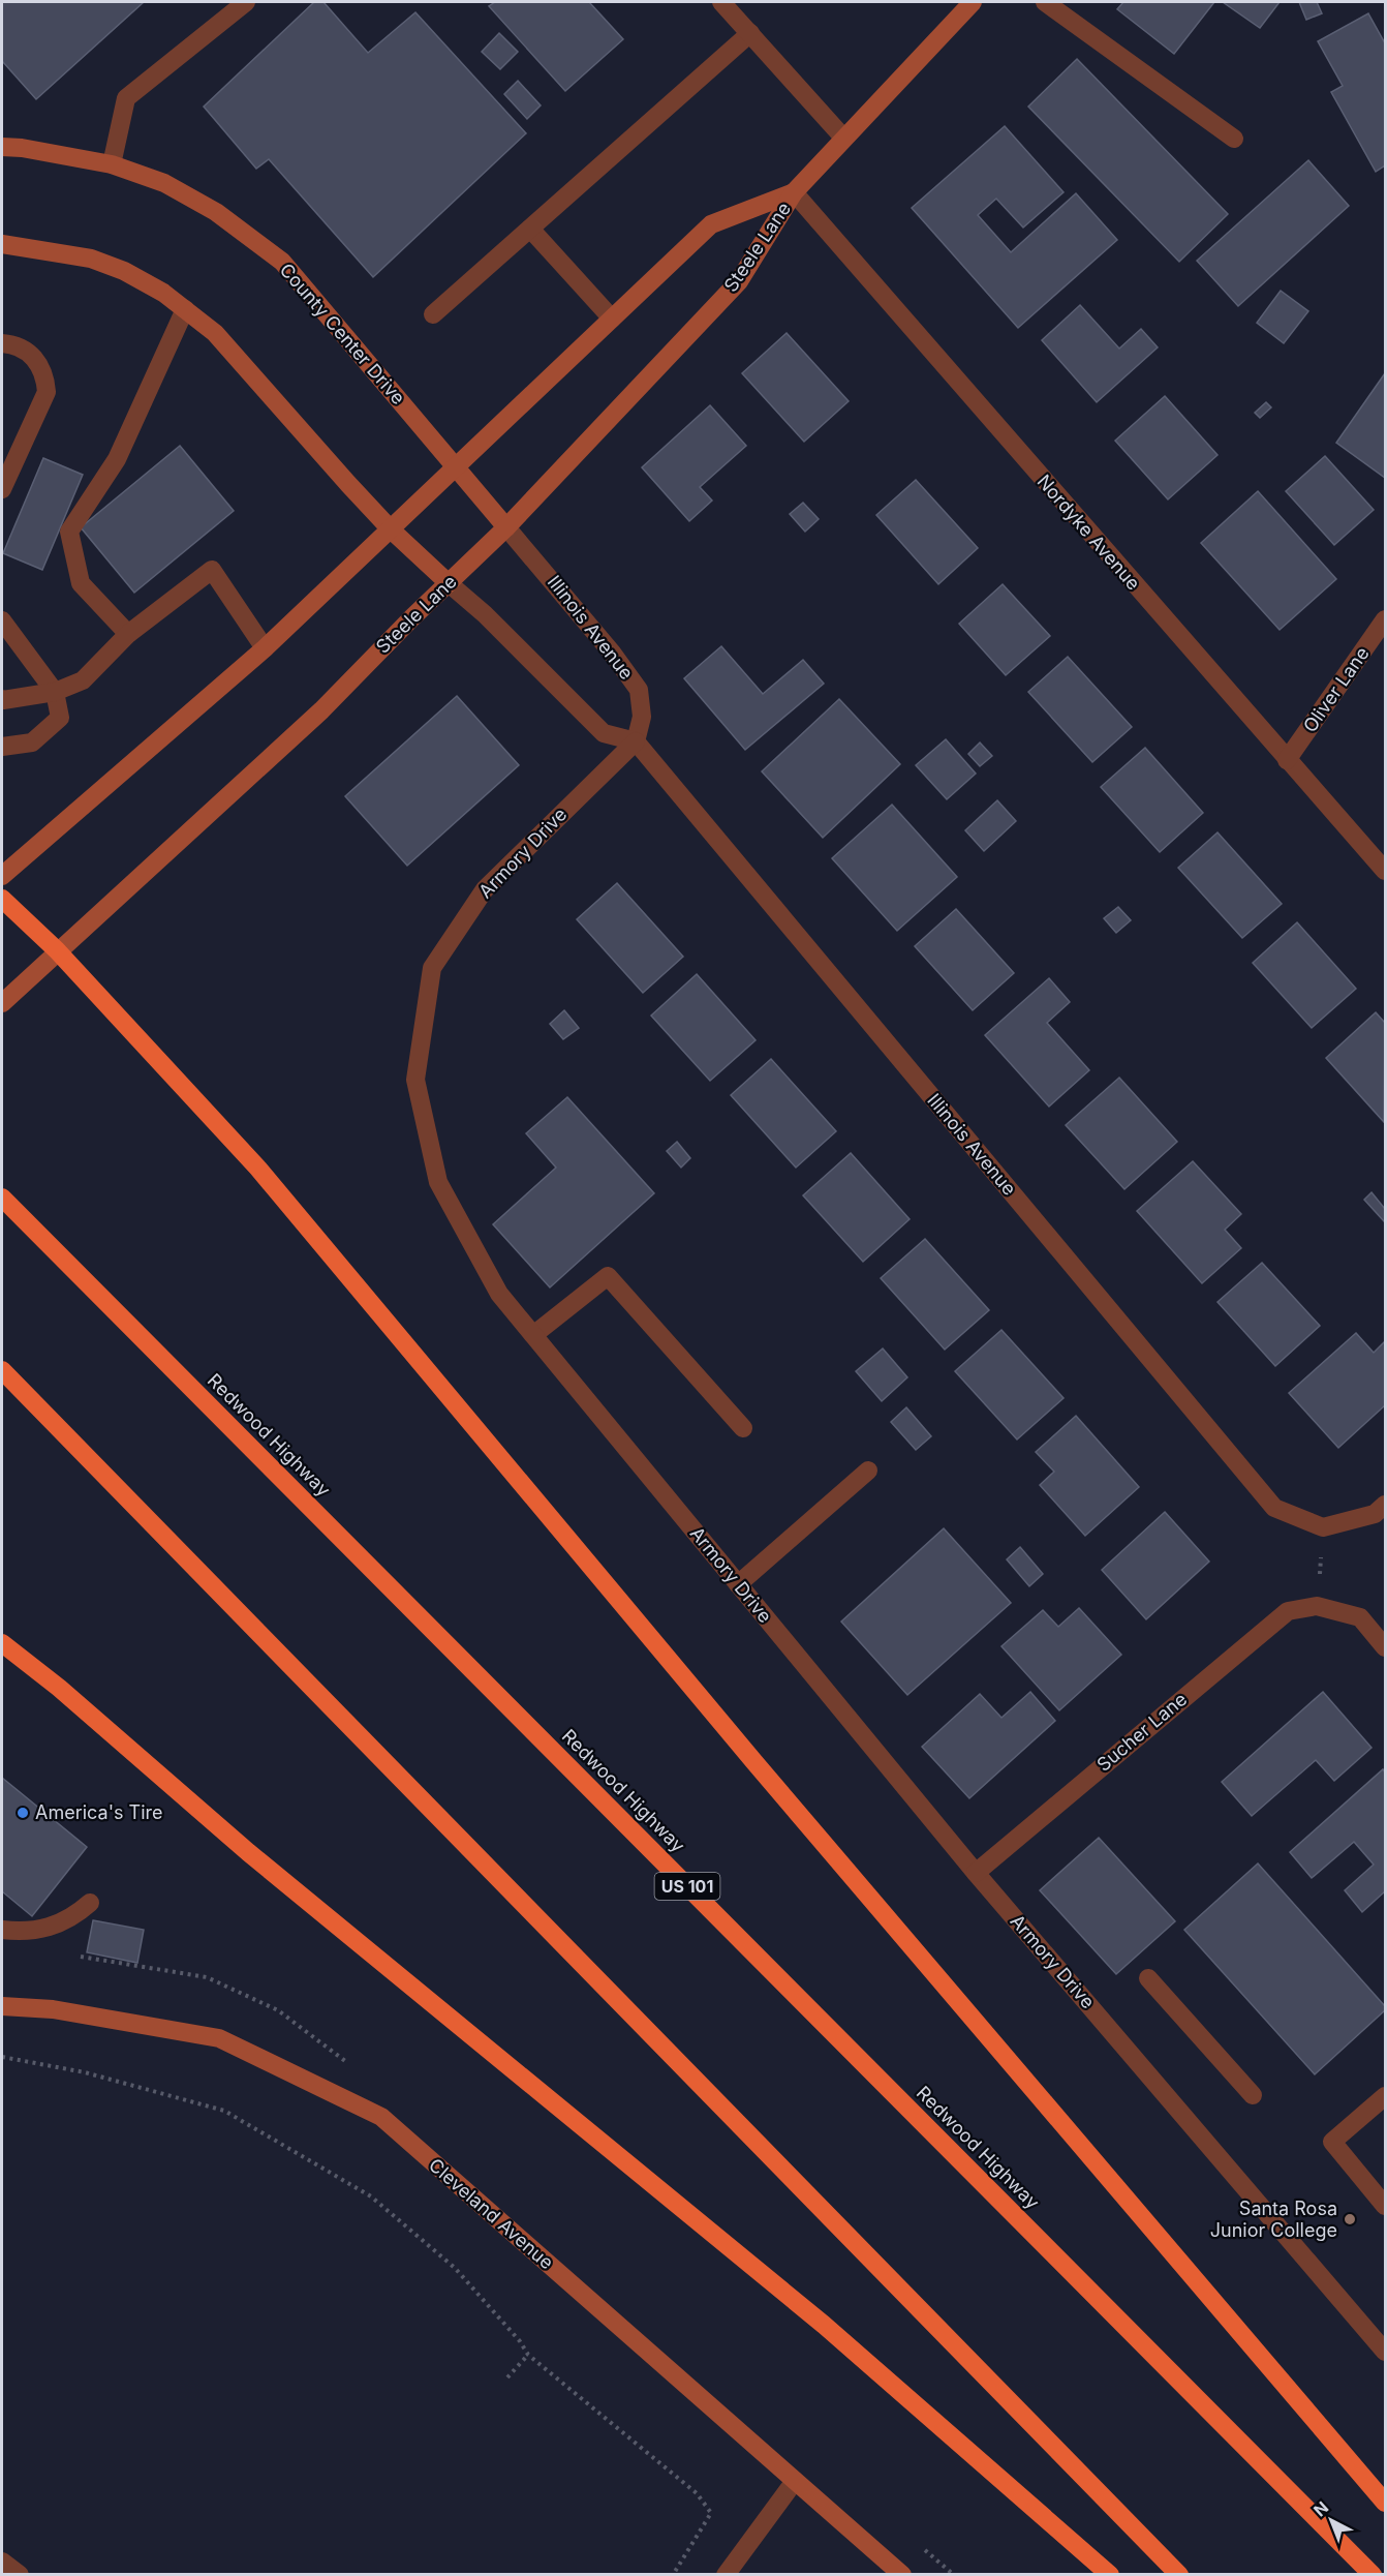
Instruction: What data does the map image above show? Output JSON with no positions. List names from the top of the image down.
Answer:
{
  "streets": {
    "highway": ["Redwood Highway", "US 101"],
    "main road": ["Steele Lane", "County Center Drive", "Cleveland Avenue"],
    "street": [
      "Nordyke Avenue",
      "Illinois Avenue",
      "Oliver Lane",
      "Armory Drive",
      "Sucher Lane"
    ]
  },
  "crossings": [
    ["Steele Lane", "County Center Drive"],
    ["Steele Lane", "Nordyke Avenue"],
    ["Steele Lane", "Illinois Avenue"],
    ["County Center Drive", "Illinois Avenue"],
    ["Nordyke Avenue", "Oliver Lane"],
    ["Illinois Avenue", "Armory Drive"],
    ["Armory Drive", "Sucher Lane"]
  ],
  "places": ["America's Tire", "Santa Rosa Junior College"],
  "north": "top left"
}
